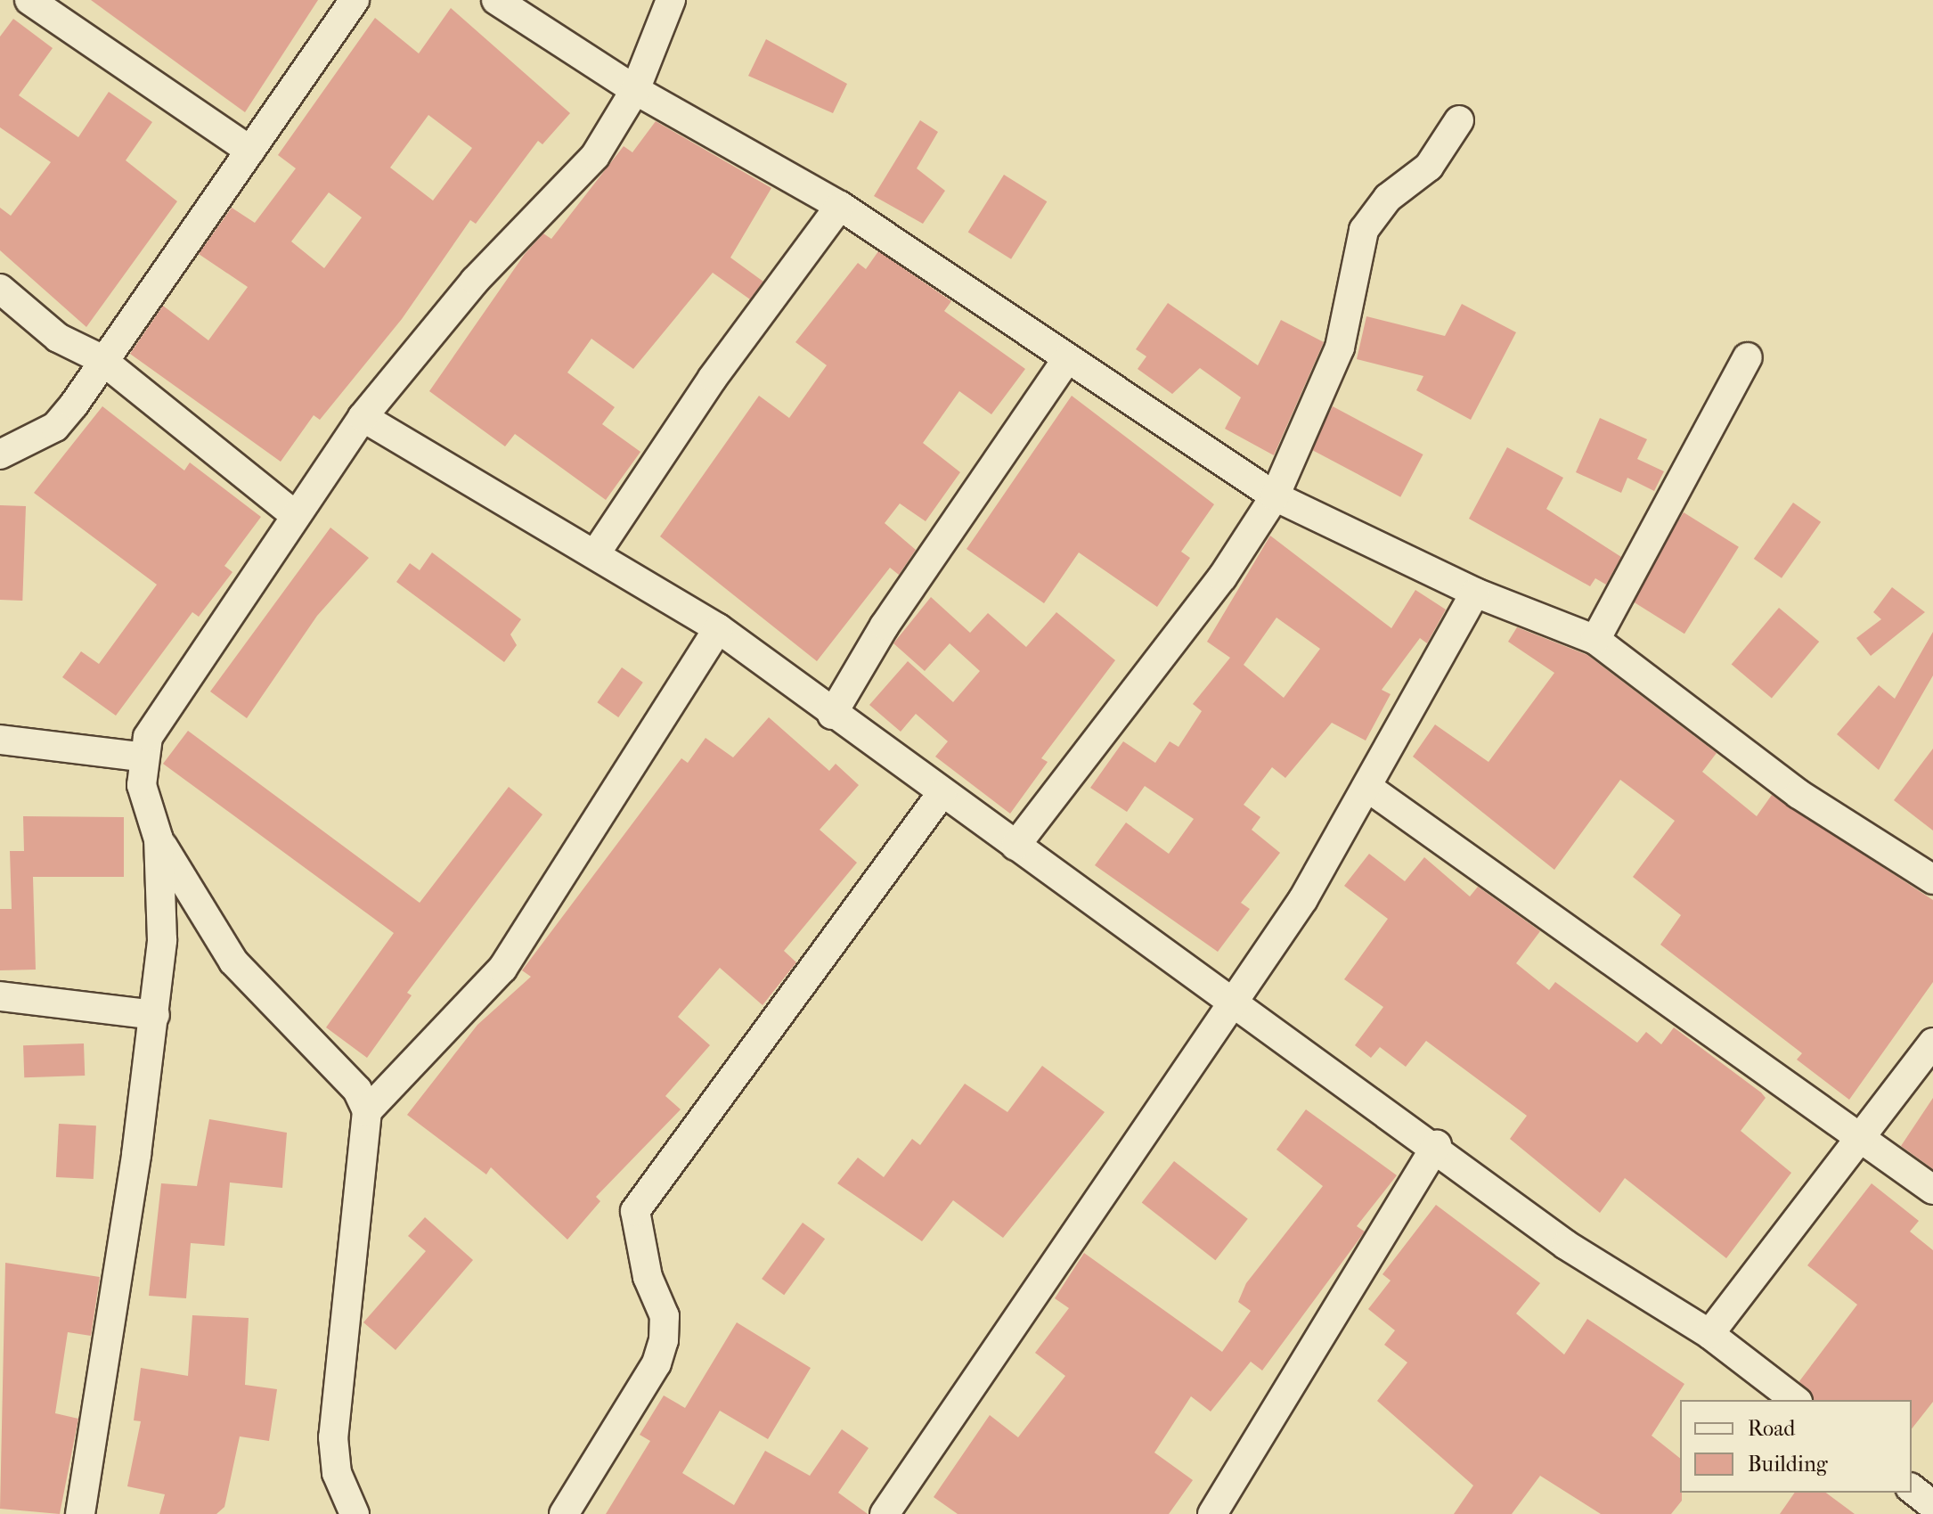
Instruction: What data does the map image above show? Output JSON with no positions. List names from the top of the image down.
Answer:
{
  "legend": ["Road", "Building"]
}
